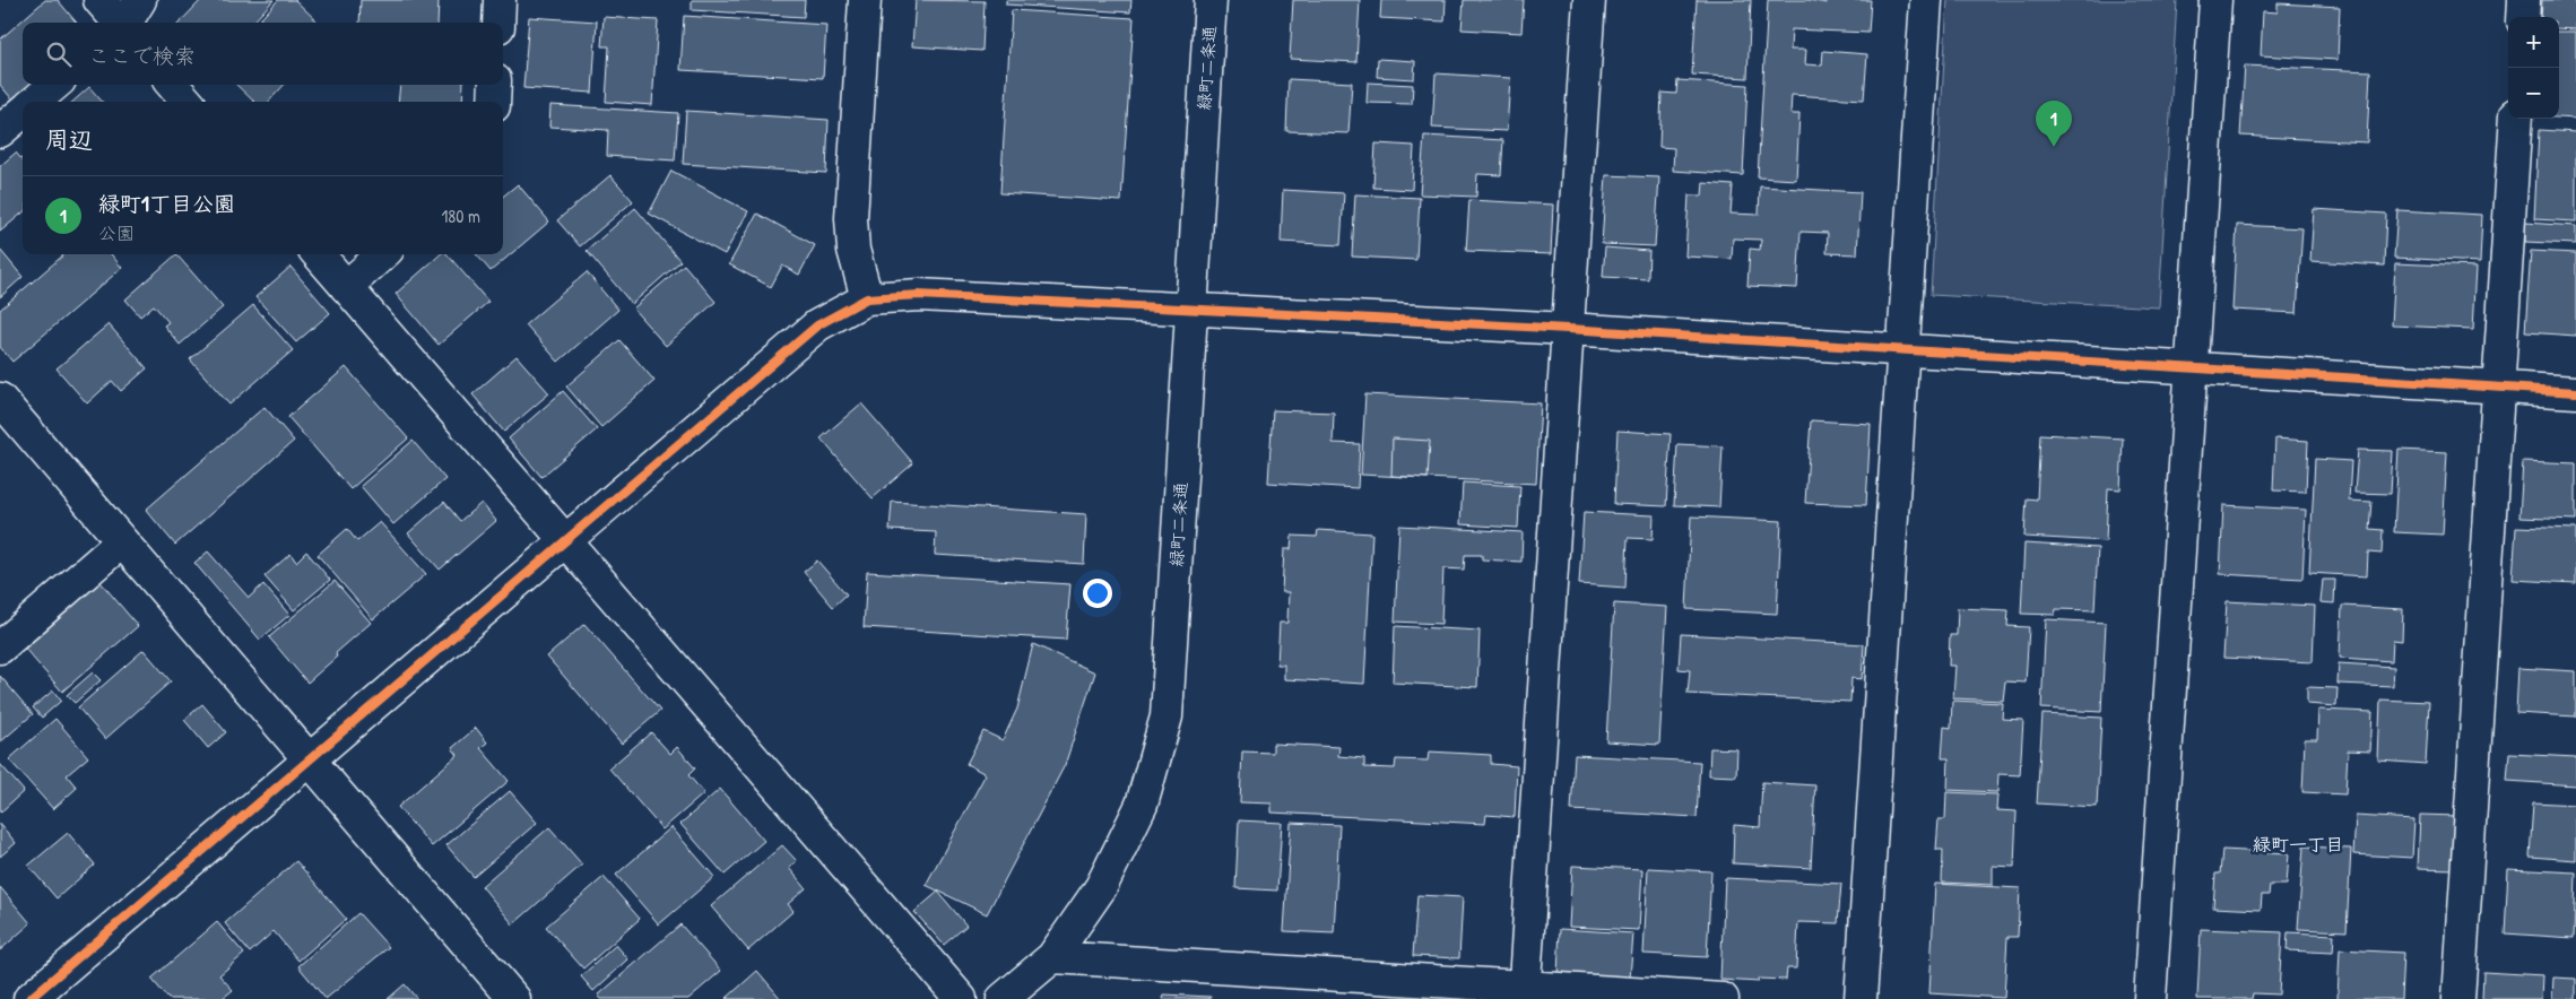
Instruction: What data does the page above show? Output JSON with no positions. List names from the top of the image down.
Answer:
{
  "streets": {
    "street": ["緑町二条通"]
  },
  "districts": ["緑町一丁目"],
  "page": {
    "map_buttons": ["+", "−"],
    "search": "ここで検索",
    "pins": "1",
    "heading": "周辺",
    "list": [
      {
        "mark": "1",
        "name": "緑町1丁目公園",
        "note": "公園",
        "value": "180 m"
      }
    ]
  }
}
